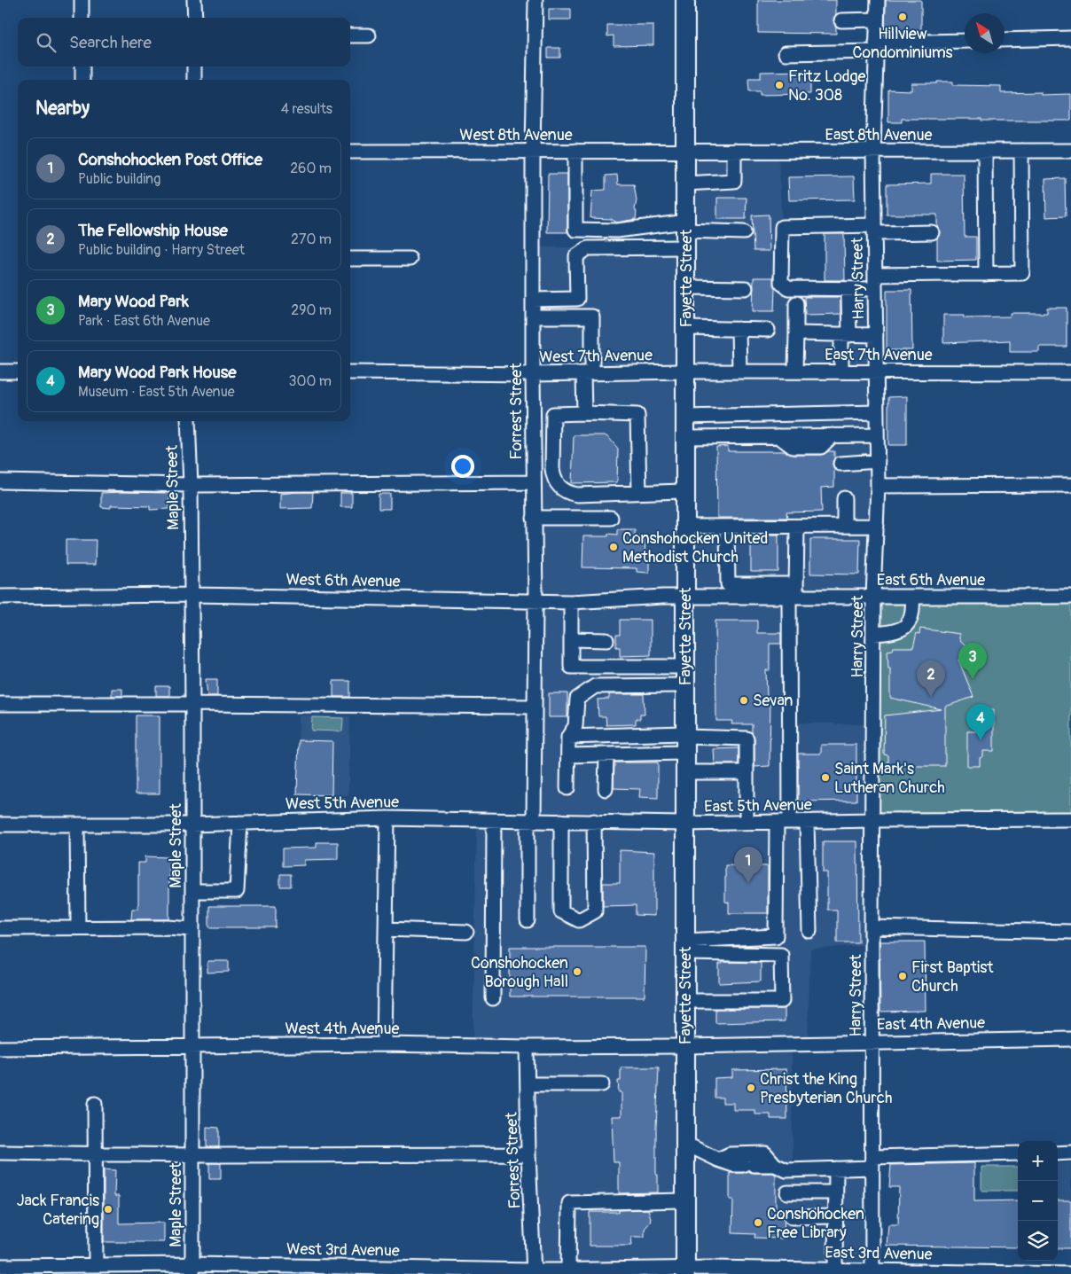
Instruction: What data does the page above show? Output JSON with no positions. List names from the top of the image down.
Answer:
{
  "streets": {
    "main road": ["Fayette Street"],
    "street": [
      "West 8th Avenue",
      "East 8th Avenue",
      "Harry Street",
      "East 7th Avenue",
      "West 7th Avenue",
      "Forrest Street",
      "Maple Street",
      "East 6th Avenue",
      "West 6th Avenue",
      "West 5th Avenue",
      "East 5th Avenue",
      "East 4th Avenue",
      "West 4th Avenue",
      "West 3rd Avenue",
      "East 3rd Avenue"
    ]
  },
  "crossings": [
    ["West 8th Avenue", "East 8th Avenue"],
    ["West 8th Avenue", "Fayette Street"],
    ["West 8th Avenue", "Forrest Street"],
    ["East 8th Avenue", "Fayette Street"],
    ["East 8th Avenue", "Harry Street"],
    ["Fayette Street", "East 7th Avenue"],
    ["Fayette Street", "West 7th Avenue"],
    ["Fayette Street", "East 6th Avenue"],
    ["Fayette Street", "West 6th Avenue"],
    ["Fayette Street", "West 5th Avenue"],
    ["Fayette Street", "East 5th Avenue"],
    ["Fayette Street", "East 4th Avenue"],
    ["Fayette Street", "West 4th Avenue"],
    ["Fayette Street", "West 3rd Avenue"],
    ["Fayette Street", "East 3rd Avenue"],
    ["Harry Street", "East 7th Avenue"],
    ["Harry Street", "East 6th Avenue"],
    ["Harry Street", "East 5th Avenue"],
    ["Harry Street", "East 4th Avenue"],
    ["Harry Street", "East 3rd Avenue"],
    ["East 7th Avenue", "West 7th Avenue"],
    ["West 7th Avenue", "Forrest Street"],
    ["Forrest Street", "West 6th Avenue"],
    ["Forrest Street", "West 5th Avenue"],
    ["Forrest Street", "West 4th Avenue"],
    ["Forrest Street", "West 3rd Avenue"],
    ["Maple Street", "West 6th Avenue"],
    ["Maple Street", "West 5th Avenue"],
    ["Maple Street", "West 4th Avenue"],
    ["Maple Street", "West 3rd Avenue"],
    ["East 6th Avenue", "West 6th Avenue"],
    ["West 5th Avenue", "East 5th Avenue"],
    ["East 4th Avenue", "West 4th Avenue"],
    ["West 3rd Avenue", "East 3rd Avenue"]
  ],
  "places": [
    "Hillview Condominiums",
    "Fritz Lodge No. 308",
    "Conshohocken United Methodist Church",
    "Sevan",
    "Saint Mark's Lutheran Church",
    "Conshohocken Borough Hall",
    "First Baptist Church",
    "Christ the King Presbyterian Church",
    "Jack Francis Catering",
    "Conshohocken Free Library"
  ],
  "north": "top left",
  "page": {
    "search": "Search here",
    "heading": ["Nearby", "4 results"],
    "list": [
      {
        "mark": "1",
        "name": "Conshohocken Post Office",
        "note": "Public building",
        "value": "260 m"
      },
      {
        "mark": "2",
        "name": "The Fellowship House",
        "note": "Public building · Harry Street",
        "value": "270 m"
      },
      {
        "mark": "3",
        "name": "Mary Wood Park",
        "note": "Park · East 6th Avenue",
        "value": "290 m"
      },
      {
        "mark": "4",
        "name": "Mary Wood Park House",
        "note": "Museum · East 5th Avenue",
        "value": "300 m"
      }
    ],
    "pins": [
      "3",
      "2",
      "4",
      "1"
    ],
    "map_buttons": ["+", "−"]
  }
}
